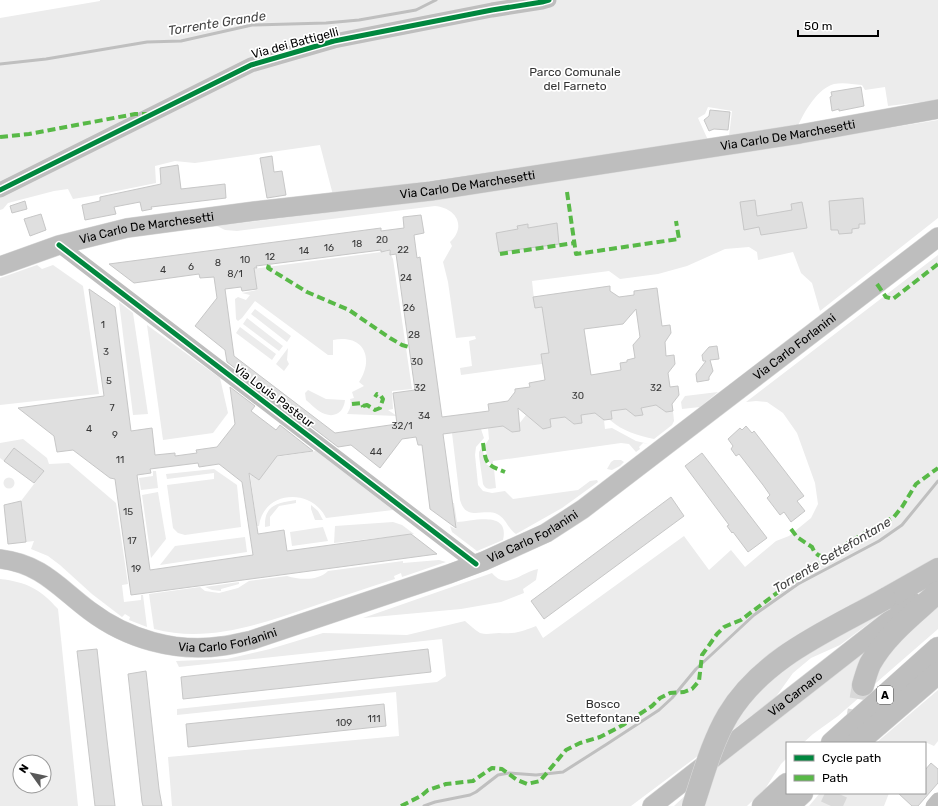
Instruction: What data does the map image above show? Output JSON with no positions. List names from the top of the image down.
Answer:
{
  "streets": {
    "highway": ["A"],
    "main road": ["Via Carlo De Marchesetti", "Via Carlo Forlanini", "Via Carnaro"],
    "street": ["Via dei Battigelli", "Via Louis Pasteur"]
  },
  "crossings": [
    ["Via Carlo De Marchesetti", "Via Louis Pasteur"],
    ["Via Carlo Forlanini", "Via Louis Pasteur"]
  ],
  "water": ["Torrente Grande", "Torrente Settefontane"],
  "parks": ["Parco Comunale del Farneto", "Bosco Settefontane"],
  "house_numbers": [
    "20",
    "18",
    "16",
    "22",
    "14",
    "12",
    "10",
    "8",
    "6",
    "4",
    "8/1",
    "24",
    "26",
    "1",
    "28",
    "3",
    "30",
    "5",
    "32",
    "32",
    "30",
    "7",
    "34",
    "32/1",
    "4",
    "9",
    "44",
    "11",
    "15",
    "17",
    "19",
    "111",
    "109"
  ],
  "legend": ["Cycle path", "Path"],
  "scale_bar": "50 m",
  "north": "top left"
}
